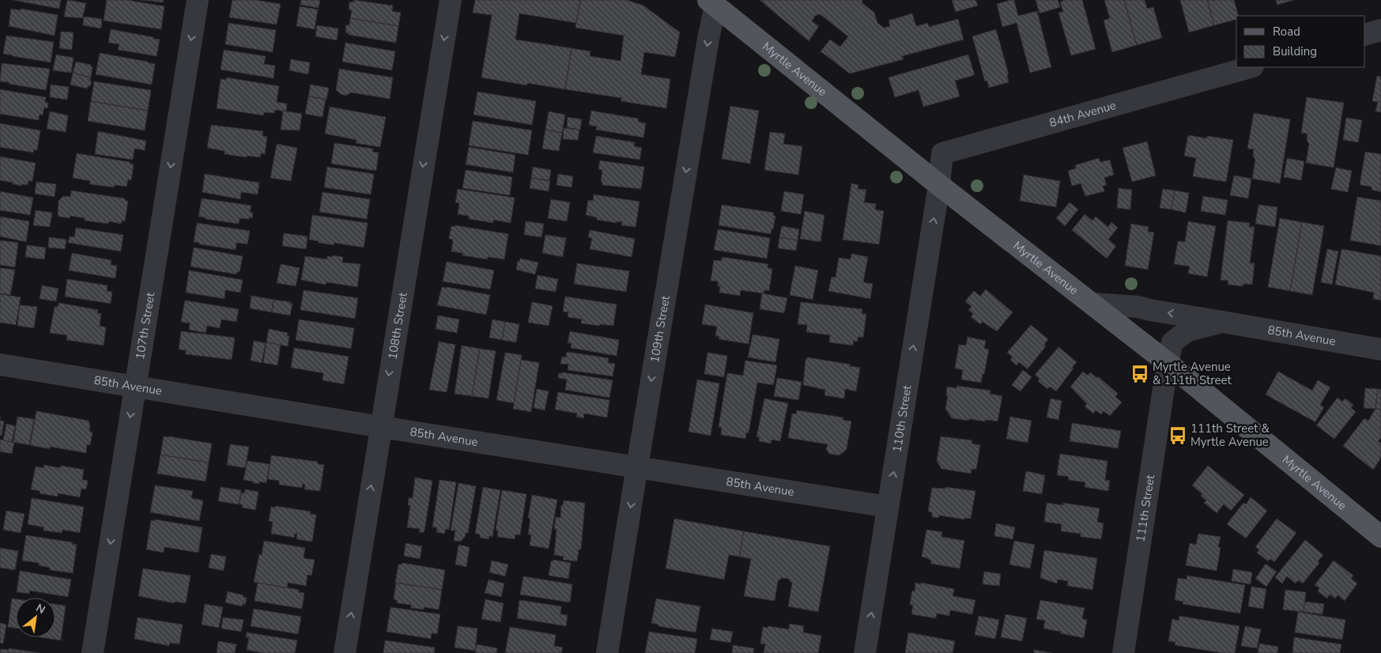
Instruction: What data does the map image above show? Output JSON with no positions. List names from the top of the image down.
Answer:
{
  "streets": {
    "main road": ["Myrtle Avenue"],
    "street": [
      "84th Avenue",
      "107th Street",
      "108th Street",
      "109th Street",
      "85th Avenue",
      "110th Street",
      "111th Street"
    ]
  },
  "crossings": [
    ["Myrtle Avenue", "84th Avenue"],
    ["Myrtle Avenue", "109th Street"],
    ["Myrtle Avenue", "85th Avenue"],
    ["Myrtle Avenue", "110th Street"],
    ["Myrtle Avenue", "111th Street"],
    ["84th Avenue", "110th Street"],
    ["107th Street", "85th Avenue"],
    ["108th Street", "85th Avenue"],
    ["109th Street", "85th Avenue"],
    ["85th Avenue", "110th Street"],
    ["85th Avenue", "111th Street"]
  ],
  "one_way": ["107th Street", "109th Street", "110th Street"],
  "places": {
    "bus stop": ["Myrtle Avenue & 111th Street", "111th Street & Myrtle Avenue"]
  },
  "legend": ["Road", "Building"],
  "north": "top right"
}
